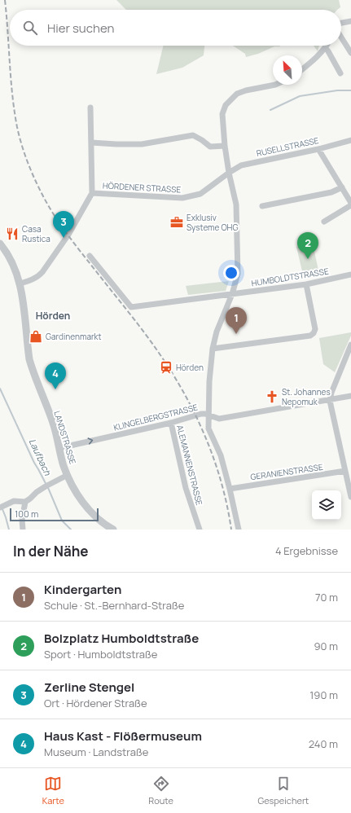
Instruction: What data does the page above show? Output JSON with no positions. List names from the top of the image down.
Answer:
{
  "streets": {
    "street": [
      "RUSELLSTRASSE",
      "HÖRDENER STRASSE",
      "HUMBOLDTSTRASSE",
      "KLINGELBERGSTRASSE",
      "LANDSTRASSE",
      "ALEMANNENSTRASSE",
      "GERANIENSTRASSE"
    ]
  },
  "crossings": [
    ["RUSELLSTRASSE", "HÖRDENER STRASSE"],
    ["HÖRDENER STRASSE", "LANDSTRASSE"],
    ["KLINGELBERGSTRASSE", "LANDSTRASSE"],
    ["KLINGELBERGSTRASSE", "ALEMANNENSTRASSE"]
  ],
  "one_way": ["KLINGELBERGSTRASSE"],
  "districts": ["Hörden"],
  "water": ["Laufbach"],
  "places": {
    "office": ["Exklusiv Systeme OHG"],
    "restaurant": ["Casa Rustica"],
    "shop": ["Gardinenmarkt"],
    "station": ["Hörden"],
    "church": ["St. Johannes Nepomuk"]
  },
  "scale_bar": "100 m",
  "north": "top left",
  "page": {
    "search": "Hier suchen",
    "pins": [
      "3",
      "2",
      "1",
      "4"
    ],
    "scale": "100 m",
    "heading": ["In der Nähe", "4 Ergebnisse"],
    "list": [
      {
        "mark": "1",
        "name": "Kindergarten",
        "note": "Schule · St.-Bernhard-Straße",
        "value": "70 m"
      },
      {
        "mark": "2",
        "name": "Bolzplatz Humboldtstraße",
        "note": "Sport · Humboldtstraße",
        "value": "90 m"
      },
      {
        "mark": "3",
        "name": "Zerline Stengel",
        "note": "Ort · Hördener Straße",
        "value": "190 m"
      },
      {
        "mark": "4",
        "name": "Haus Kast - Flößermuseum",
        "note": "Museum · Landstraße",
        "value": "240 m"
      }
    ],
    "nav": ["Karte", "Route", "Gespeichert"]
  }
}
